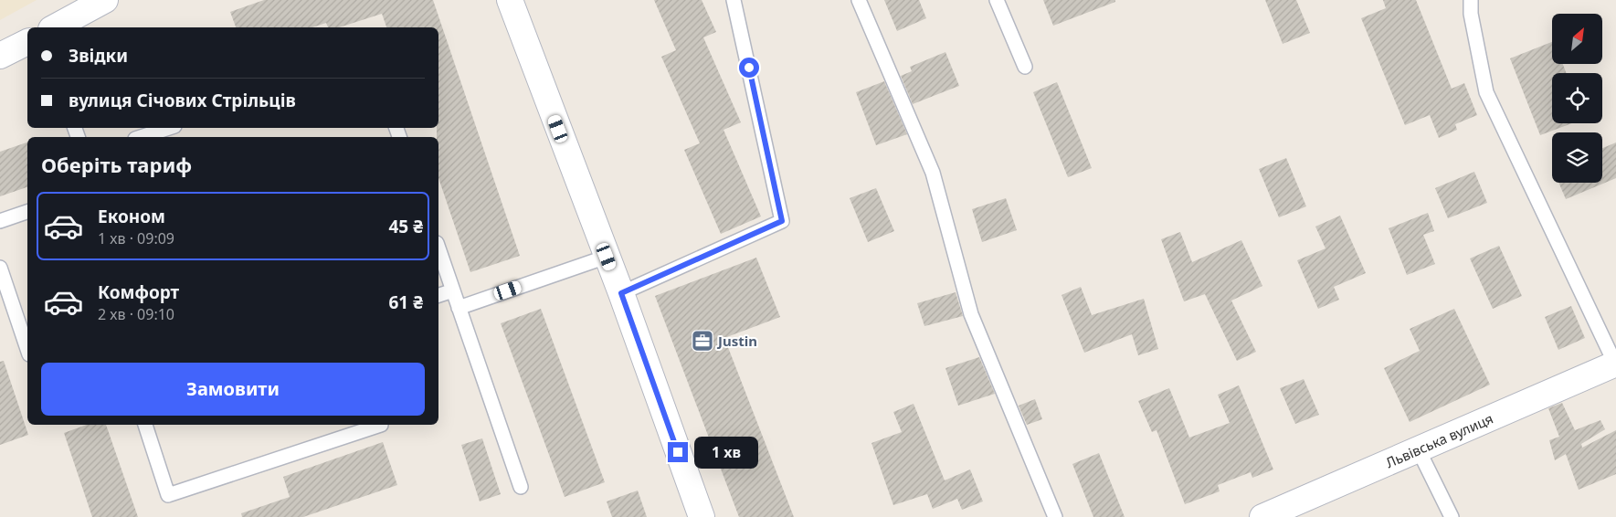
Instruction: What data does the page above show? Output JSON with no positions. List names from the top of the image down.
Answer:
{
  "streets": {
    "street": ["Львівська вулиця"]
  },
  "places": {
    "office": ["Justin"]
  },
  "north": "top right",
  "page": {
    "banner": ["Звідки", "вулиця Січових Стрільців"],
    "heading": "Оберіть тариф",
    "list": [
      {
        "name": "Економ",
        "note": "1 хв · 09:09",
        "value": "45 ₴"
      },
      {
        "name": "Комфорт",
        "note": "2 хв · 09:10",
        "value": "61 ₴"
      }
    ],
    "buttons": "Замовити",
    "bubble": "1 хв"
  }
}
